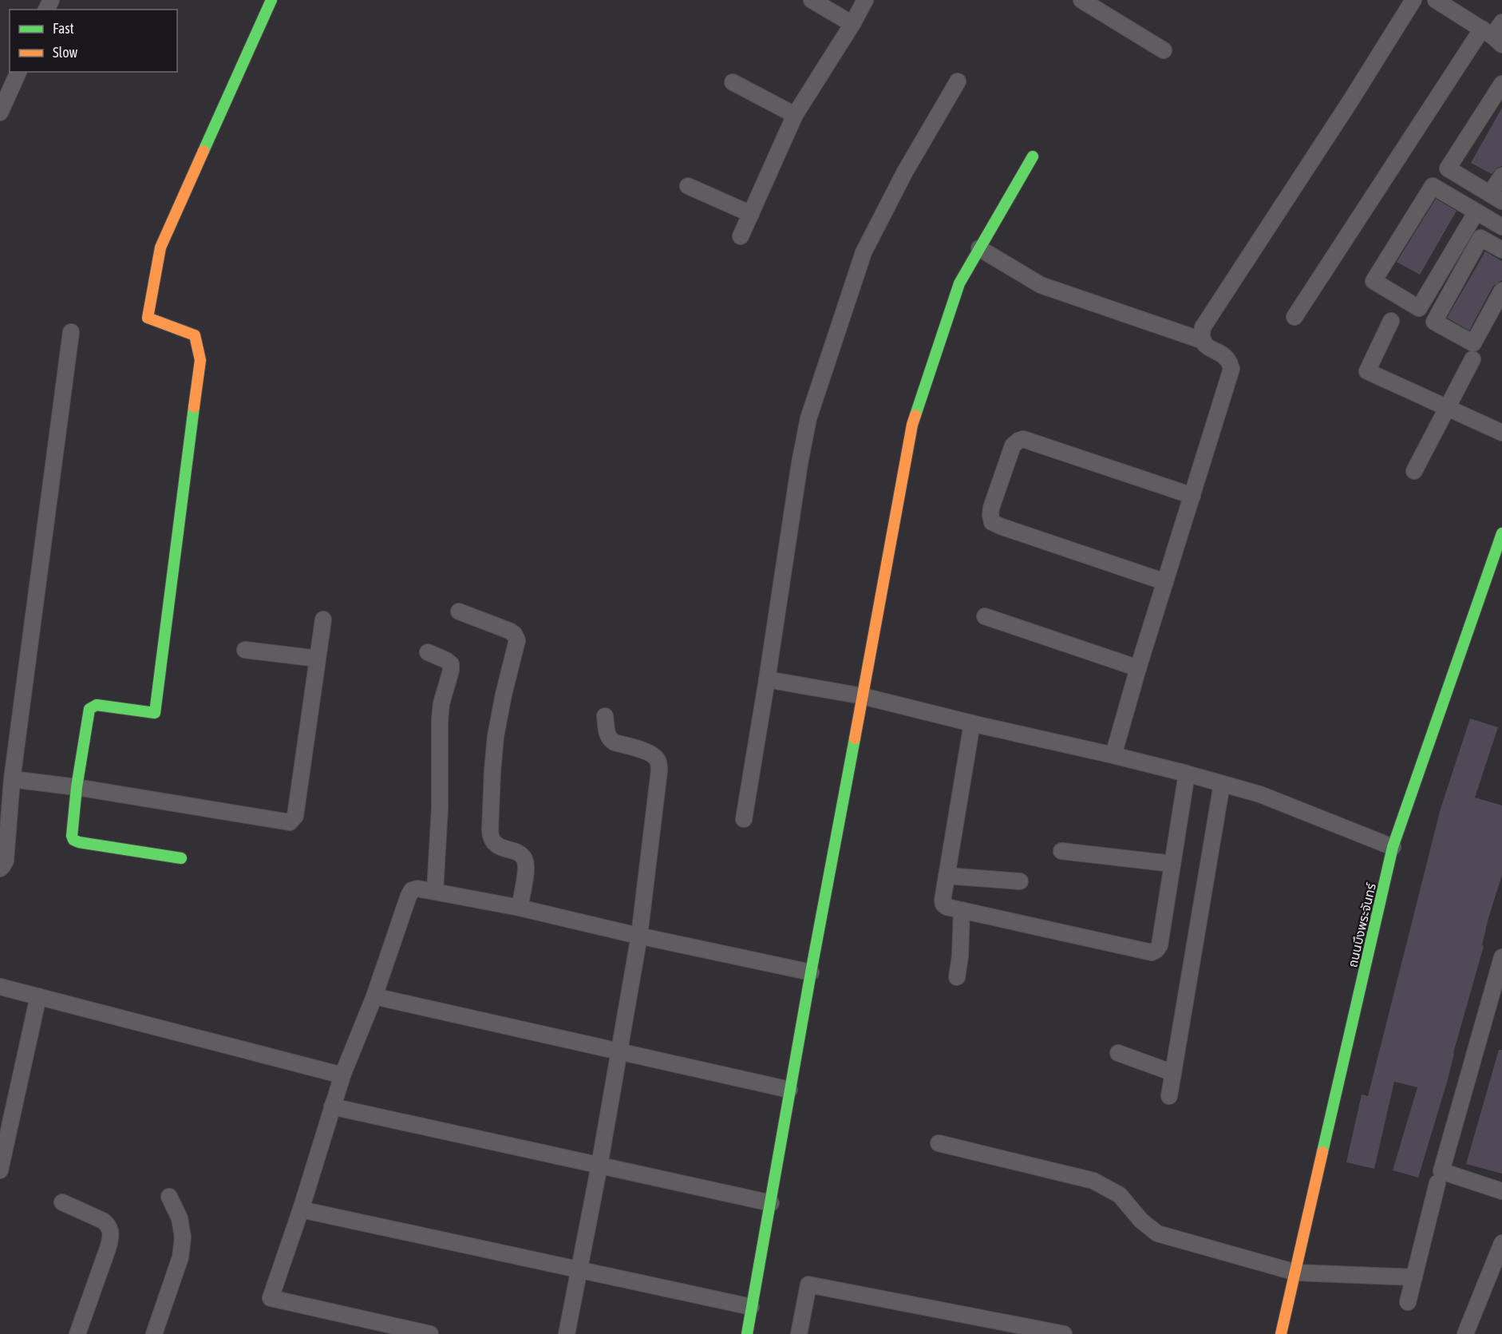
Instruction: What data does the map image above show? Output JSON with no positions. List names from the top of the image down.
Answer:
{
  "streets": {
    "street": ["ถนนบึงพระจันทร์"]
  },
  "legend": ["Fast", "Slow"]
}
